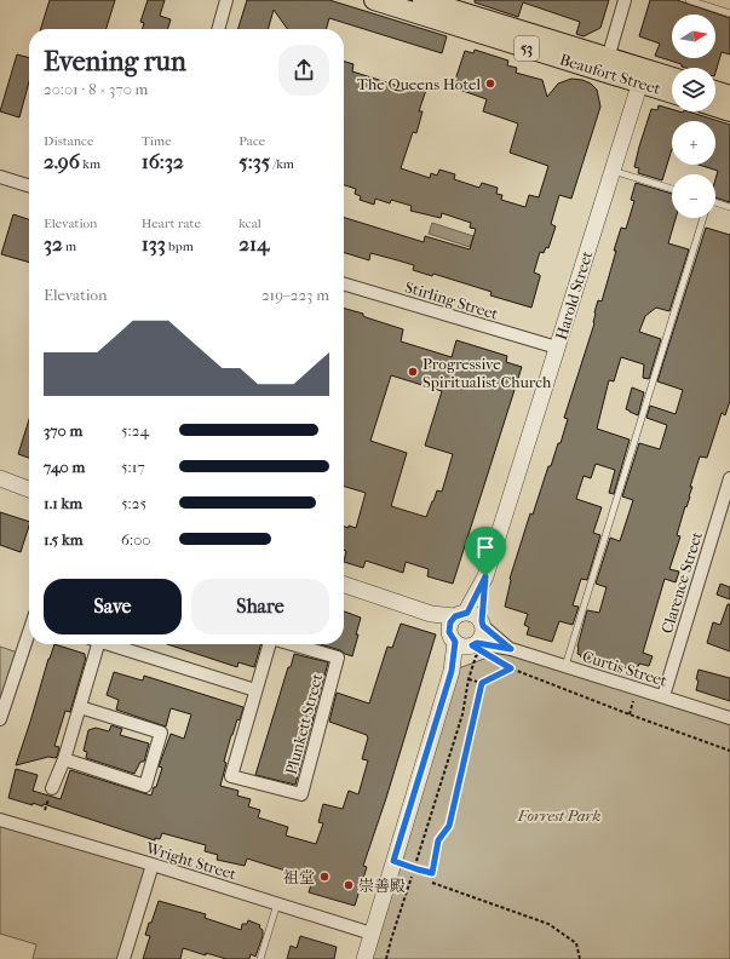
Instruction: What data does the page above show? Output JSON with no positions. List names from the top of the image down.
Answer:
{
  "streets": {
    "main road": ["53", "Beaufort Street"],
    "street": [
      "Harold Street",
      "Stirling Street",
      "Clarence Street",
      "Curtis Street",
      "Plunkett Street",
      "Wright Street"
    ]
  },
  "crossings": [
    ["Beaufort Street", "Harold Street"],
    ["Harold Street", "Stirling Street"],
    ["Harold Street", "Curtis Street"],
    ["Clarence Street", "Curtis Street"]
  ],
  "parks": ["Forrest Park"],
  "places": [
    "The Queens Hotel",
    "Progressive Spiritualist Church",
    "祖堂",
    "崇善殿"
  ],
  "north": "right",
  "page": {
    "map_buttons": ["+", "−"],
    "heading": ["Evening run", "20:01 · 8 × 370 m"],
    "stats": [
      ["Distance", "2.96 km"],
      ["Time", "16:32"],
      ["Pace", "5:35 /km"],
      ["Elevation", "32 m"],
      ["Heart rate", "133 bpm"],
      ["kcal", "214"]
    ],
    "chart": ["Elevation", "219–223 m"],
    "list": [
      {
        "name": "370 m",
        "note": "5:24"
      },
      {
        "name": "740 m",
        "note": "5:17"
      },
      {
        "name": "1.1 km",
        "note": "5:25"
      },
      {
        "name": "1.5 km",
        "note": "6:00"
      }
    ],
    "buttons": ["Save", "Share"]
  }
}
